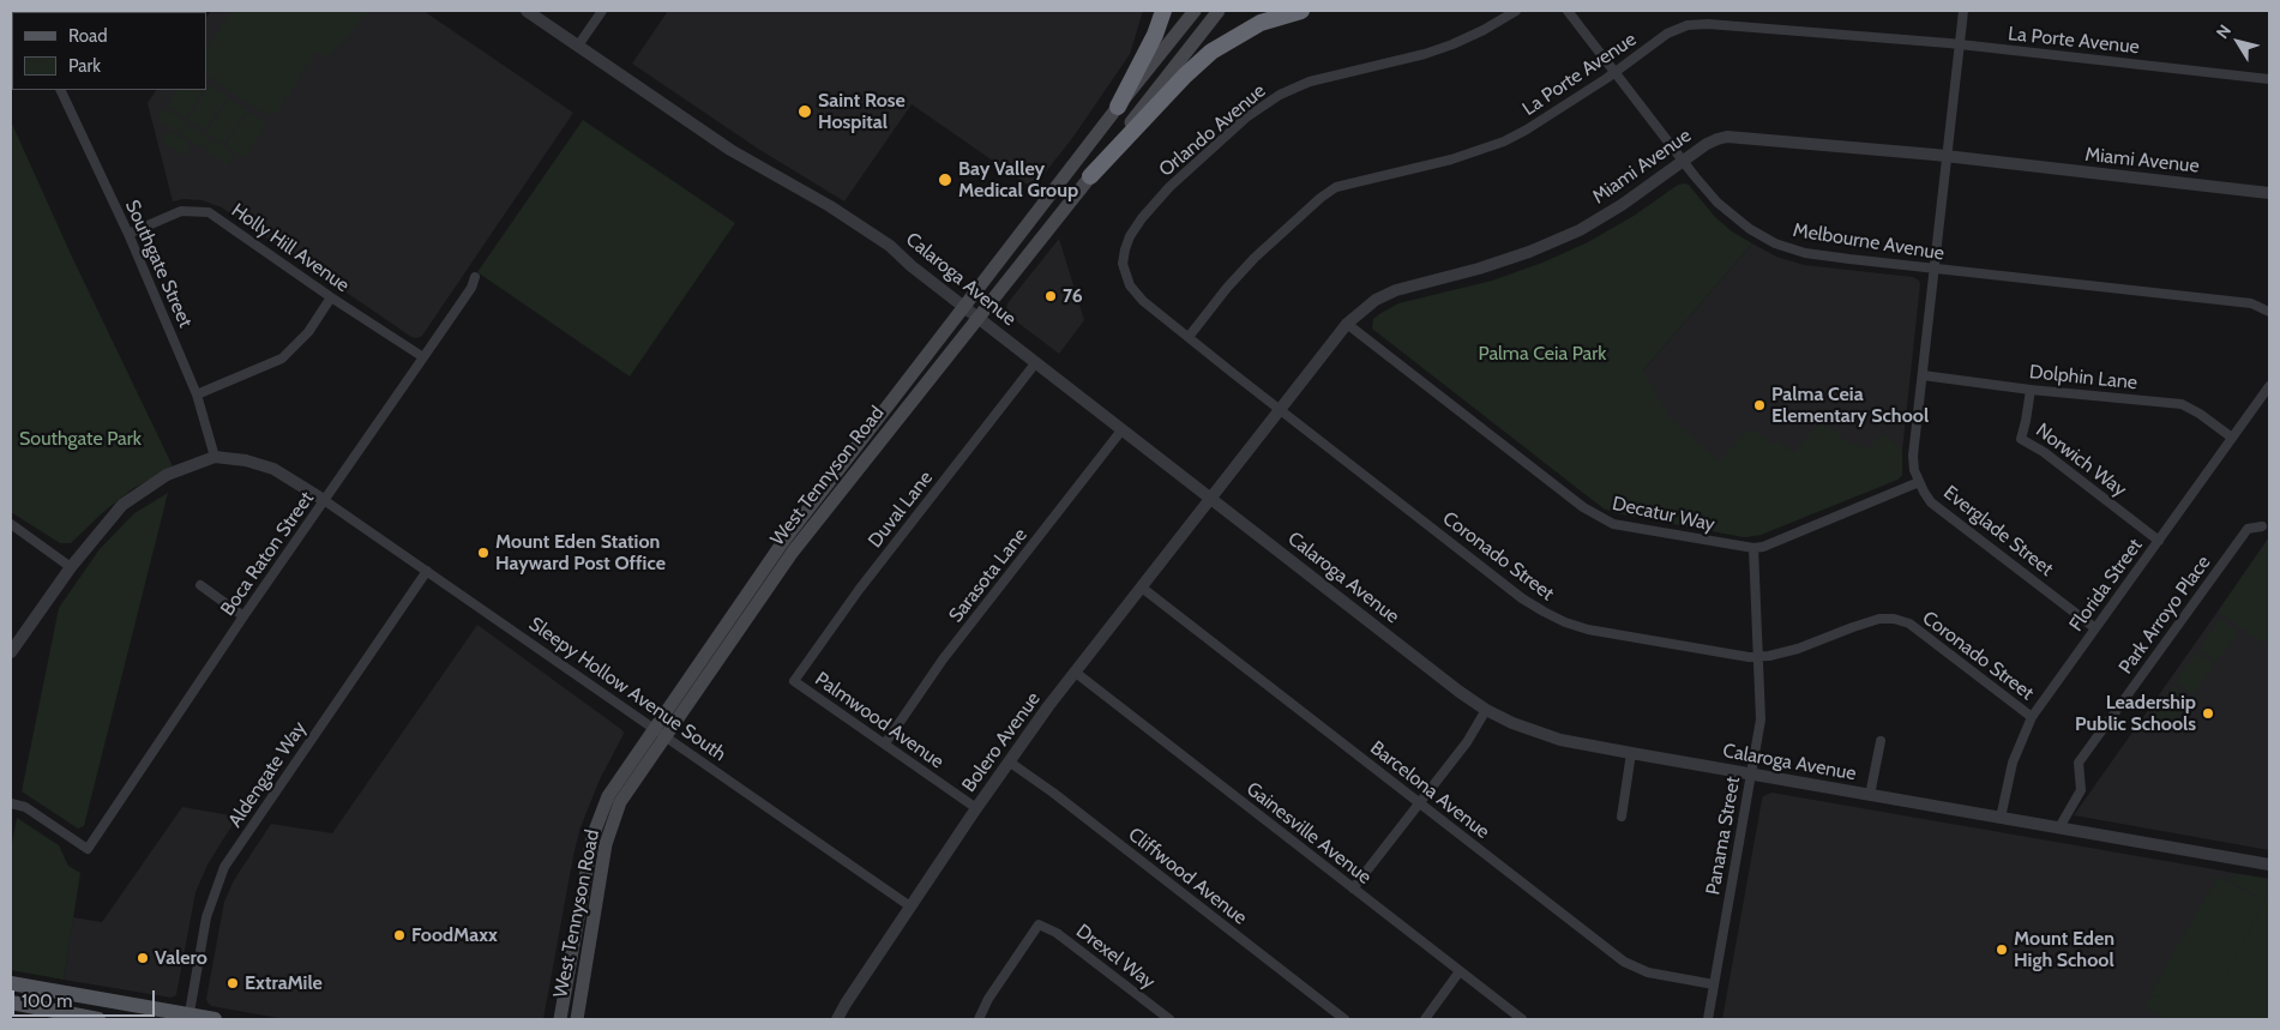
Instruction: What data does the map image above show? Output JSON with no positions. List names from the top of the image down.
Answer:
{
  "streets": {
    "main road": ["West Tennyson Road"],
    "street": [
      "La Porte Avenue",
      "Orlando Avenue",
      "Miami Avenue",
      "Melbourne Avenue",
      "Holly Hill Avenue",
      "Southgate Street",
      "Calaroga Avenue",
      "Dolphin Lane",
      "Norwich Way",
      "Duval Lane",
      "Decatur Way",
      "Everglade Street",
      "Boca Raton Street",
      "Coronado Street",
      "Sarasota Lane",
      "Florida Street",
      "Park Arroyo Place",
      "Sleepy Hollow Avenue South",
      "Palmwood Avenue",
      "Bolero Avenue",
      "Aldengate Way",
      "Barcelona Avenue",
      "Gainesville Avenue",
      "Panama Street",
      "Cliffwood Avenue",
      "Drexel Way"
    ]
  },
  "crossings": [
    ["La Porte Avenue", "Melbourne Avenue"],
    ["La Porte Avenue", "Everglade Street"],
    ["La Porte Avenue", "Coronado Street"],
    ["Orlando Avenue", "Coronado Street"],
    ["Miami Avenue", "Melbourne Avenue"],
    ["Miami Avenue", "Calaroga Avenue"],
    ["Miami Avenue", "Decatur Way"],
    ["Miami Avenue", "Everglade Street"],
    ["Miami Avenue", "Coronado Street"],
    ["Miami Avenue", "Bolero Avenue"],
    ["Melbourne Avenue", "Everglade Street"],
    ["Holly Hill Avenue", "Southgate Street"],
    ["Holly Hill Avenue", "Boca Raton Street"],
    ["Calaroga Avenue", "West Tennyson Road"],
    ["Calaroga Avenue", "Duval Lane"],
    ["Calaroga Avenue", "Sarasota Lane"],
    ["Calaroga Avenue", "Florida Street"],
    ["Calaroga Avenue", "Park Arroyo Place"],
    ["Calaroga Avenue", "Bolero Avenue"],
    ["Calaroga Avenue", "Panama Street"],
    ["Dolphin Lane", "Norwich Way"],
    ["Dolphin Lane", "Everglade Street"],
    ["Dolphin Lane", "Florida Street"],
    ["Norwich Way", "Florida Street"],
    ["West Tennyson Road", "Sleepy Hollow Avenue South"],
    ["Duval Lane", "Palmwood Avenue"],
    ["Decatur Way", "Everglade Street"],
    ["Decatur Way", "Panama Street"],
    ["Everglade Street", "Florida Street"],
    ["Boca Raton Street", "Sleepy Hollow Avenue South"],
    ["Coronado Street", "Florida Street"],
    ["Coronado Street", "Panama Street"],
    ["Sarasota Lane", "Palmwood Avenue"],
    ["Sleepy Hollow Avenue South", "Bolero Avenue"],
    ["Sleepy Hollow Avenue South", "Aldengate Way"],
    ["Palmwood Avenue", "Bolero Avenue"],
    ["Bolero Avenue", "Barcelona Avenue"],
    ["Bolero Avenue", "Gainesville Avenue"],
    ["Bolero Avenue", "Cliffwood Avenue"],
    ["Barcelona Avenue", "Panama Street"]
  ],
  "parks": ["Palma Ceia Park", "Southgate Park"],
  "places": [
    "Saint Rose Hospital",
    "Bay Valley Medical Group",
    "76",
    "Palma Ceia Elementary School",
    "Mount Eden Station Hayward Post Office",
    "Leadership Public Schools",
    "FoodMaxx",
    "Mount Eden High School",
    "Valero",
    "ExtraMile"
  ],
  "legend": ["Road", "Park"],
  "scale_bar": "100 m",
  "north": "top left"
}
